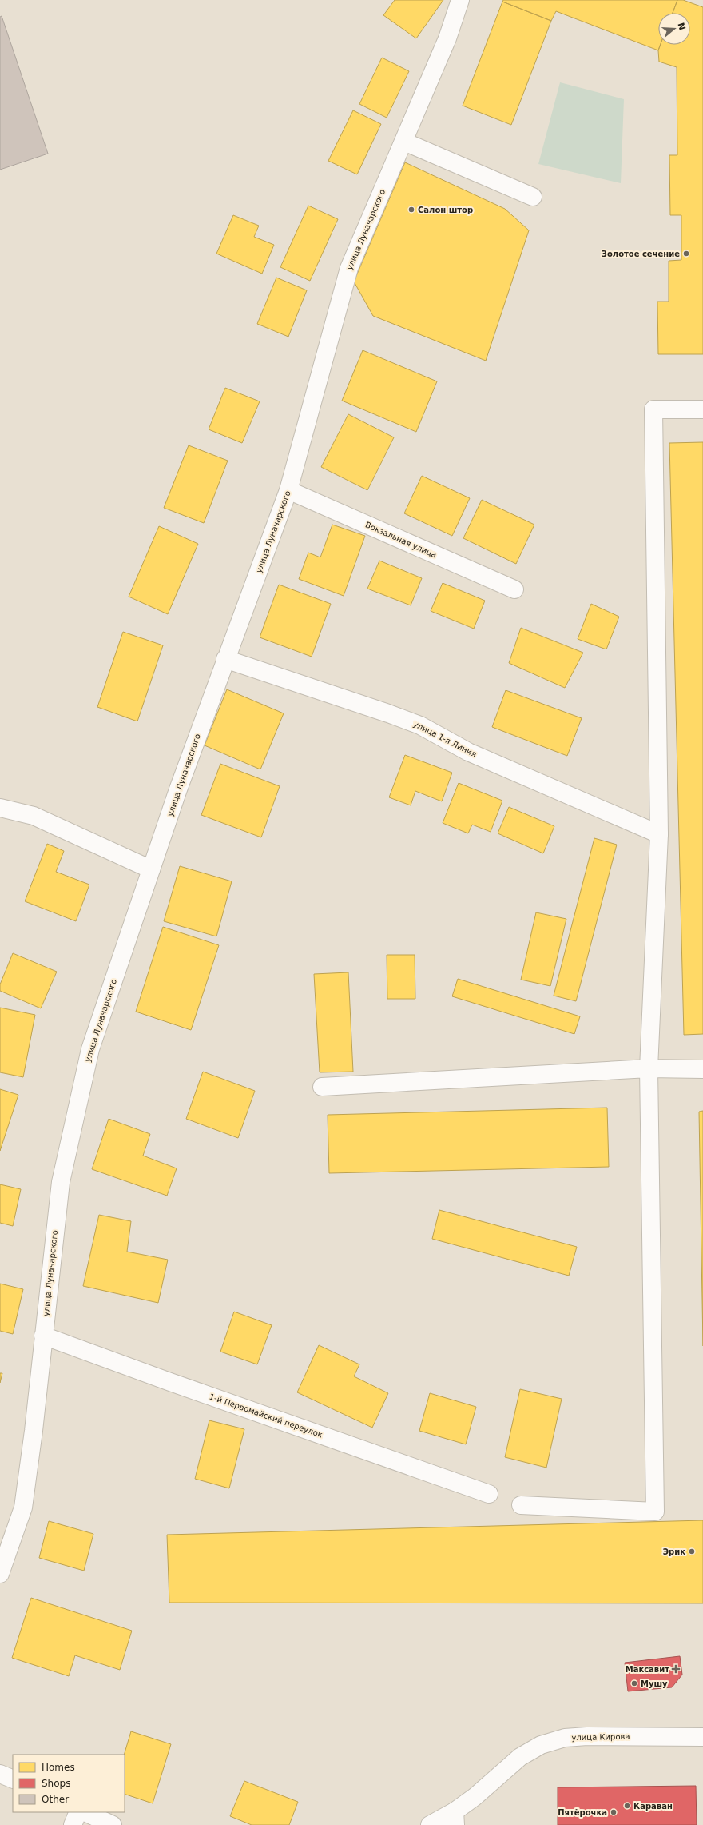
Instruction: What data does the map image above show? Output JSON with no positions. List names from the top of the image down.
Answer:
{
  "streets": {
    "street": [
      "улица Луначарского",
      "Вокзальная улица",
      "улица 1-я Линия",
      "1-й Первомайский переулок",
      "улица Кирова"
    ]
  },
  "crossings": [
    ["улица Луначарского", "Вокзальная улица"],
    ["улица Луначарского", "улица 1-я Линия"],
    ["улица Луначарского", "1-й Первомайский переулок"]
  ],
  "places": {
    "other": [
      "Салон штор",
      "Золотое сечение",
      "Эрик",
      "Мушу",
      "Караван",
      "Пятёрочка"
    ],
    "health": ["Максавит"]
  },
  "legend": ["Homes", "Shops", "Other"],
  "north": "right"
}
